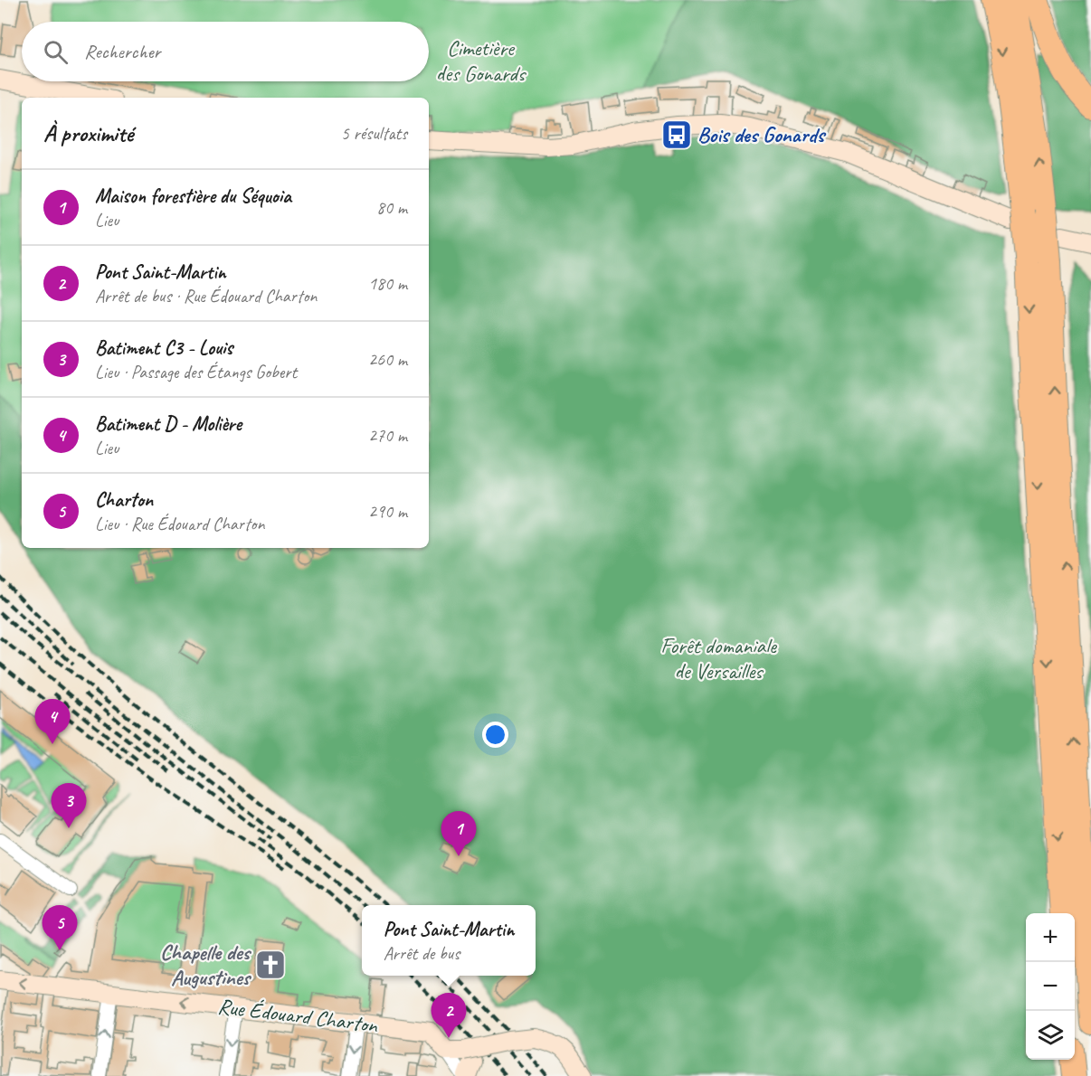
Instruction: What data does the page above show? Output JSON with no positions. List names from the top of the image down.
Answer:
{
  "streets": {
    "main road": ["Rue Édouard Charton"]
  },
  "one_way": ["Rue Édouard Charton"],
  "parks": ["Cimetière des Gonards", "Forêt domaniale de Versailles"],
  "places": {
    "bus stop": ["Bois des Gonards"],
    "church": ["Chapelle des Augustines"]
  },
  "page": {
    "search": "Rechercher",
    "heading": ["À proximité", "5 résultats"],
    "list": [
      {
        "mark": "1",
        "name": "Maison forestière du Séquoia",
        "note": "Lieu",
        "value": "80 m"
      },
      {
        "mark": "2",
        "name": "Pont Saint-Martin",
        "note": "Arrêt de bus · Rue Édouard Charton",
        "value": "180 m"
      },
      {
        "mark": "3",
        "name": "Batiment C3 - Louis",
        "note": "Lieu · Passage des Étangs Gobert",
        "value": "260 m"
      },
      {
        "mark": "4",
        "name": "Batiment D - Molière",
        "note": "Lieu",
        "value": "270 m"
      },
      {
        "mark": "5",
        "name": "Charton",
        "note": "Lieu · Rue Édouard Charton",
        "value": "290 m"
      }
    ],
    "pins": [
      "4",
      "3",
      "1",
      "5",
      "2"
    ],
    "popup": ["Pont Saint-Martin", "Arrêt de bus"],
    "map_buttons": ["+", "−"]
  }
}
